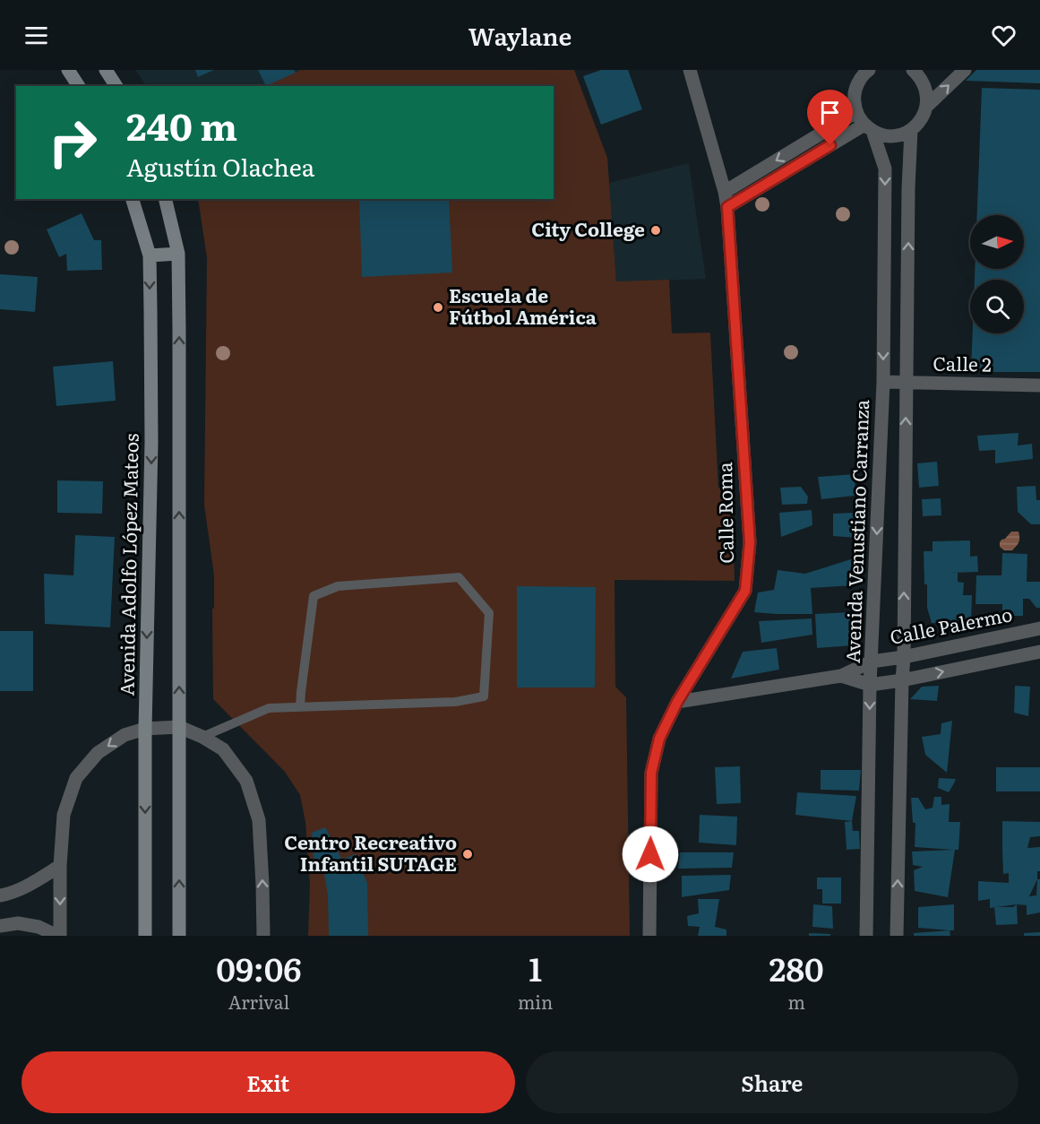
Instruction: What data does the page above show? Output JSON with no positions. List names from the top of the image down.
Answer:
{
  "streets": {
    "main road": ["Avenida Adolfo López Mateos"],
    "street": [
      "Calle 2",
      "Calle Roma",
      "Avenida Venustiano Carranza",
      "Calle Palermo"
    ]
  },
  "crossings": [
    ["Calle 2", "Avenida Venustiano Carranza"],
    ["Calle Roma", "Calle Palermo"],
    ["Avenida Venustiano Carranza", "Calle Palermo"]
  ],
  "places": ["City College", "Escuela de Fútbol América", "Centro Recreativo Infantil SUTAGE"],
  "north": "right",
  "page": {
    "header": "Waylane",
    "turn": ["240 m", "Agustín Olachea"],
    "eta": [
      "09:06",
      "Arrival",
      "1",
      "min",
      "280",
      "m"
    ],
    "buttons": ["Exit", "Share"]
  }
}
